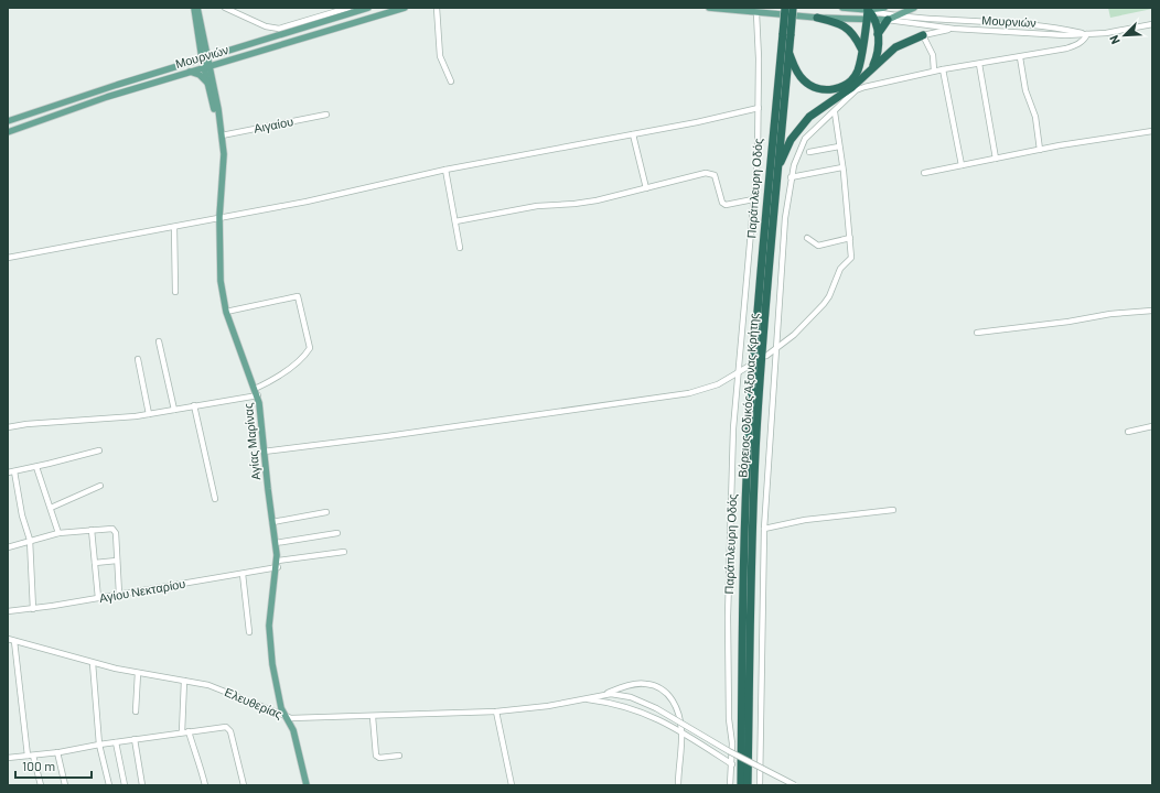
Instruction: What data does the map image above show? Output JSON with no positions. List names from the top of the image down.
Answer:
{
  "streets": {
    "highway": ["Βόρειος Οδικός Άξονας Κρήτης"],
    "main road": ["Μουρνιών", "Αγίας Μαρίνας"],
    "street": [
      "Αιγαίου",
      "Παράπλευρη Οδός",
      "Αγίου Νεκταρίου",
      "Ελευθερίας"
    ]
  },
  "crossings": [
    ["Μουρνιών", "Παράπλευρη Οδός"],
    ["Μουρνιών", "Αγίας Μαρίνας"],
    ["Αιγαίου", "Αγίας Μαρίνας"],
    ["Αγίας Μαρίνας", "Αγίου Νεκταρίου"],
    ["Αγίας Μαρίνας", "Ελευθερίας"]
  ],
  "scale_bar": "100 m",
  "north": "bottom left"
}
